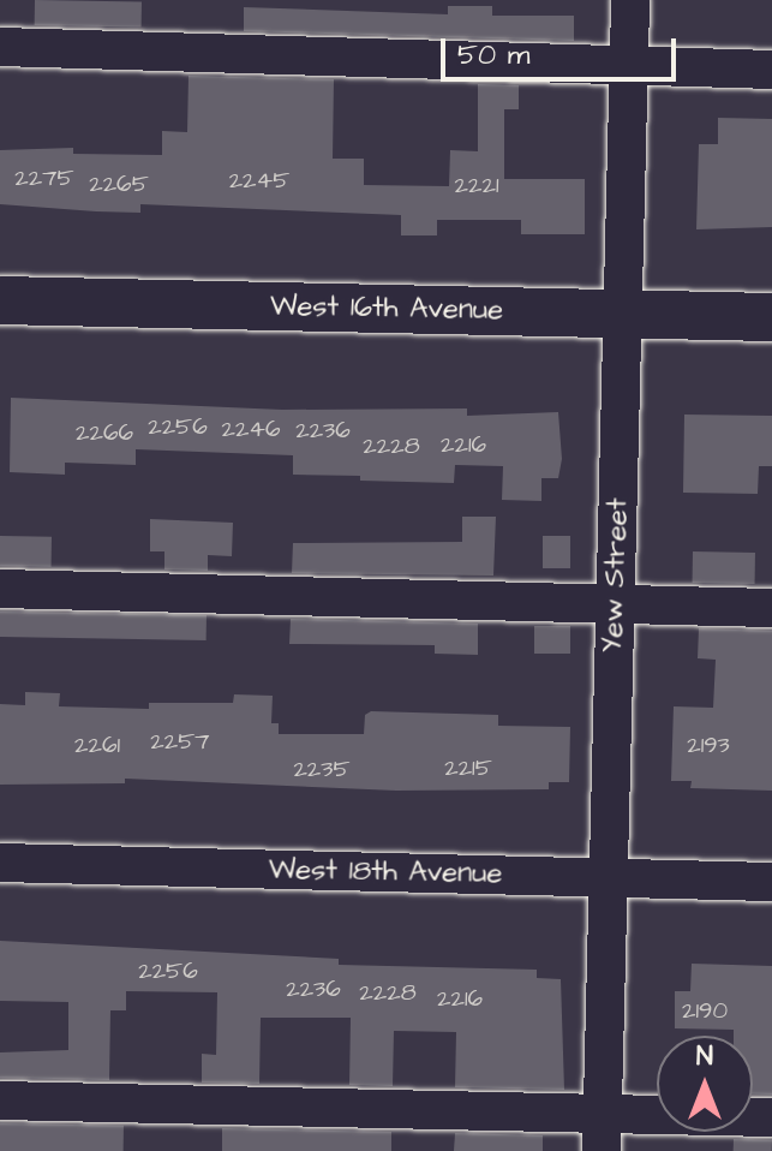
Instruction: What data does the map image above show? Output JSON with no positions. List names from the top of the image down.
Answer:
{
  "streets": {
    "main road": ["West 16th Avenue"],
    "street": ["Yew Street", "West 18th Avenue"]
  },
  "crossings": [
    ["West 16th Avenue", "Yew Street"],
    ["Yew Street", "West 18th Avenue"]
  ],
  "house_numbers": [
    "2275",
    "2245",
    "2265",
    "2221",
    "2256",
    "2246",
    "2236",
    "2266",
    "2216",
    "2228",
    "2257",
    "2261",
    "2193",
    "2215",
    "2235",
    "2256",
    "2236",
    "2228",
    "2216",
    "2190"
  ],
  "scale_bar": "50 m",
  "north": "top"
}
